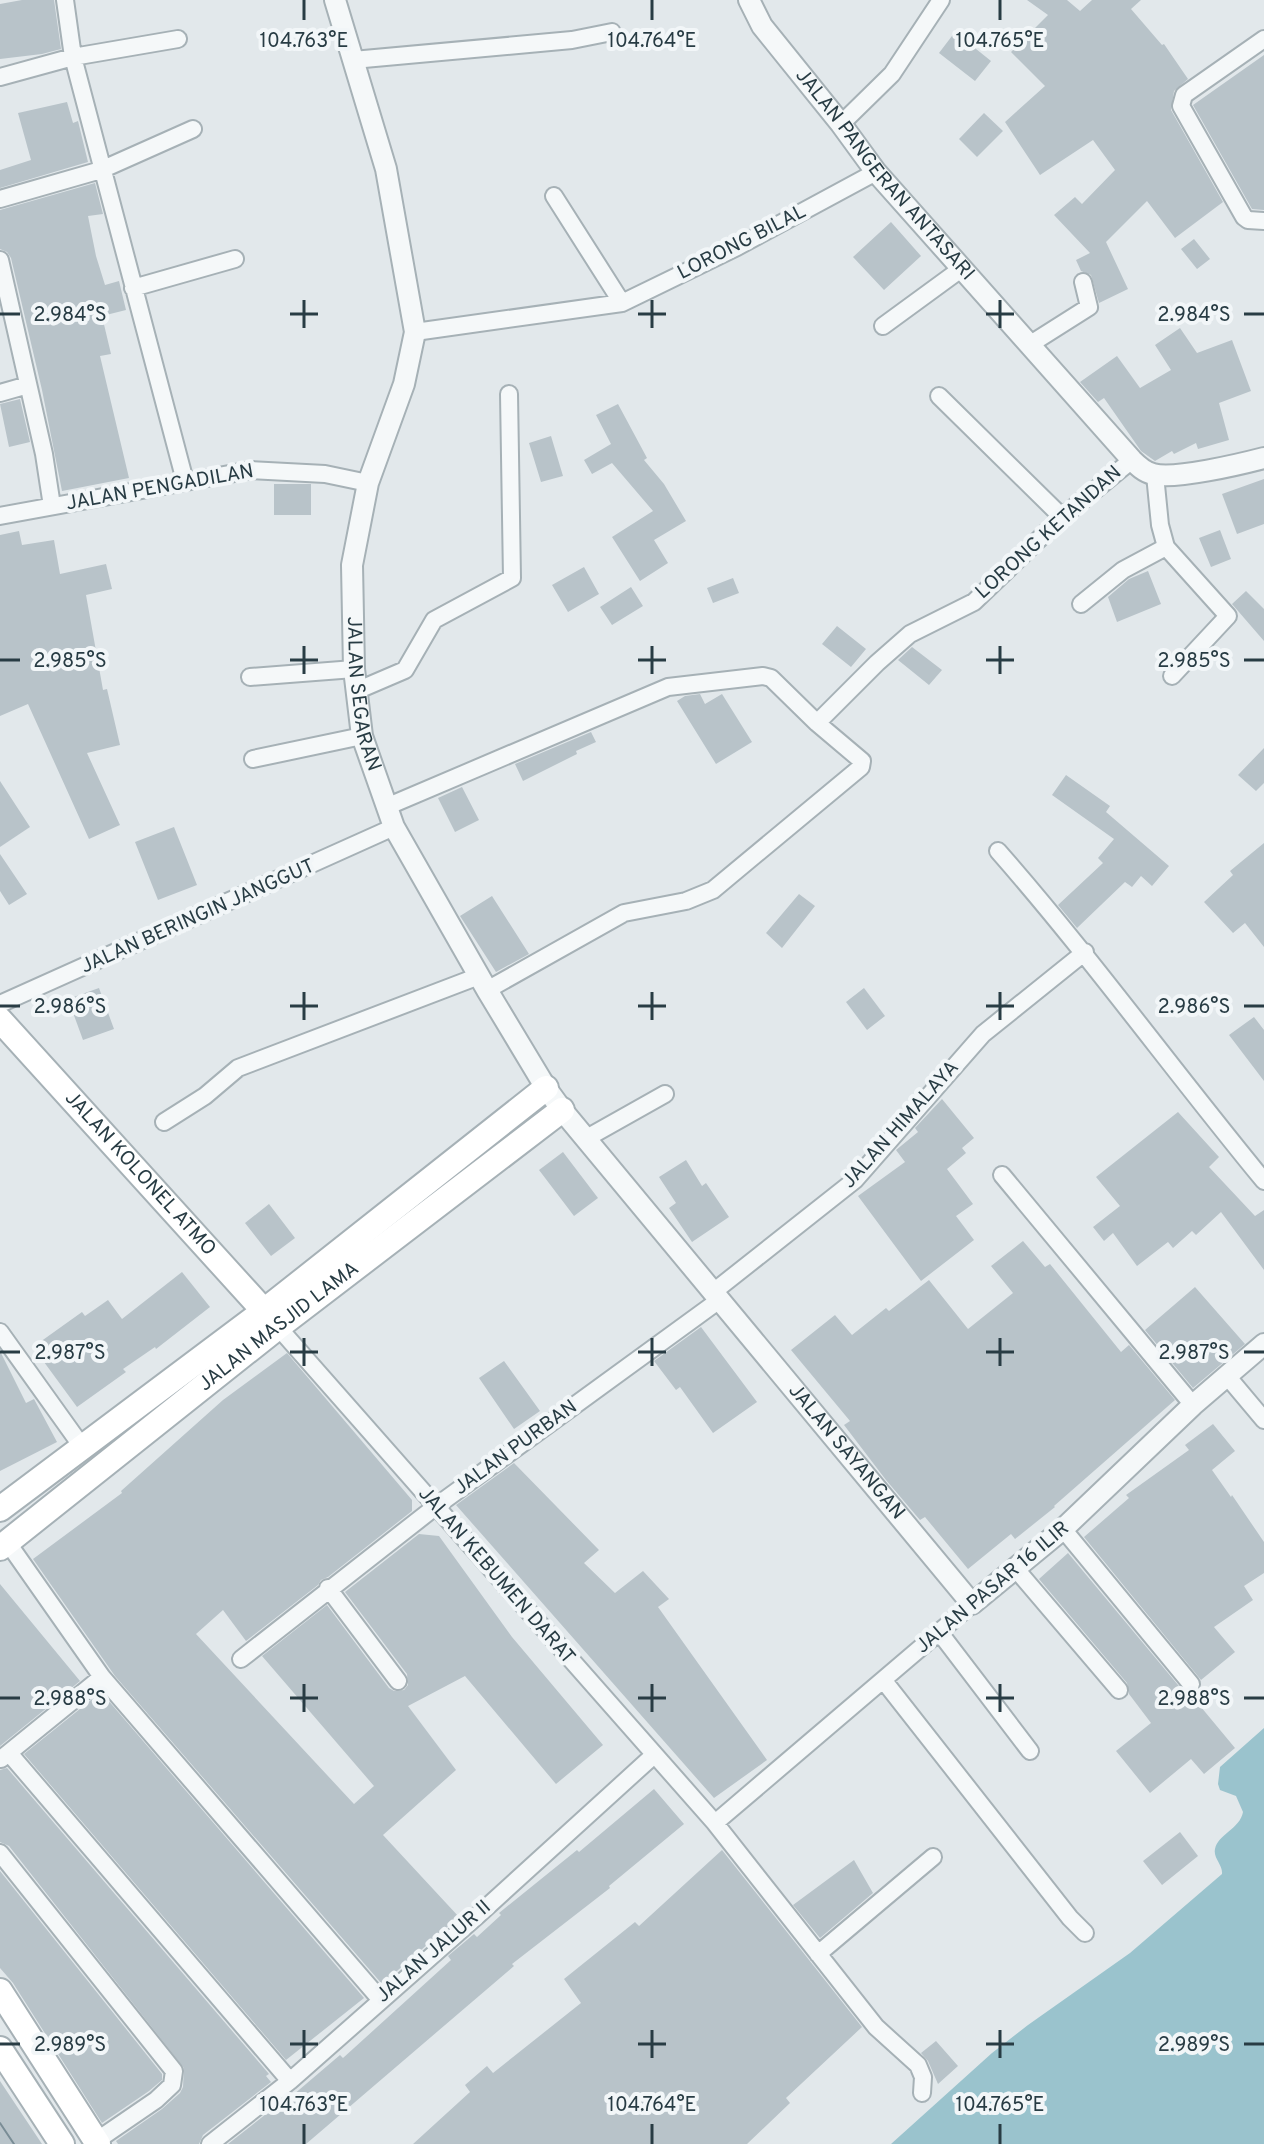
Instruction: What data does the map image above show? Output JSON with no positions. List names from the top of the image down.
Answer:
{
  "streets": {
    "main road": ["JALAN KOLONEL ATMO", "JALAN MASJID LAMA"],
    "street": [
      "JALAN PANGERAN ANTASARI",
      "LORONG BILAL",
      "JALAN PENGADILAN",
      "LORONG KETANDAN",
      "JALAN SEGARAN",
      "JALAN BERINGIN JANGGUT",
      "JALAN HIMALAYA",
      "JALAN PURBAN",
      "JALAN SAYANGAN",
      "JALAN KEBUMEN DARAT",
      "JALAN PASAR 16 ILIR",
      "JALAN JALUR II"
    ]
  },
  "crossings": [
    ["JALAN PANGERAN ANTASARI", "LORONG BILAL"],
    ["JALAN PANGERAN ANTASARI", "LORONG KETANDAN"],
    ["LORONG BILAL", "JALAN SEGARAN"],
    ["JALAN PENGADILAN", "JALAN SEGARAN"],
    ["JALAN SEGARAN", "JALAN BERINGIN JANGGUT"],
    ["JALAN SEGARAN", "JALAN HIMALAYA"],
    ["JALAN SEGARAN", "JALAN MASJID LAMA"],
    ["JALAN SEGARAN", "JALAN PURBAN"],
    ["JALAN SEGARAN", "JALAN SAYANGAN"],
    ["JALAN HIMALAYA", "JALAN PURBAN"],
    ["JALAN HIMALAYA", "JALAN SAYANGAN"],
    ["JALAN KOLONEL ATMO", "JALAN MASJID LAMA"],
    ["JALAN KOLONEL ATMO", "JALAN KEBUMEN DARAT"],
    ["JALAN MASJID LAMA", "JALAN KEBUMEN DARAT"],
    ["JALAN PURBAN", "JALAN SAYANGAN"],
    ["JALAN PURBAN", "JALAN KEBUMEN DARAT"],
    ["JALAN SAYANGAN", "JALAN PASAR 16 ILIR"],
    ["JALAN KEBUMEN DARAT", "JALAN PASAR 16 ILIR"],
    ["JALAN KEBUMEN DARAT", "JALAN JALUR II"]
  ],
  "coordinates": [
    "104.763°E",
    "104.764°E",
    "104.765°E",
    "2.984°S",
    "2.985°S",
    "2.986°S",
    "2.987°S",
    "2.988°S",
    "2.989°S"
  ]
}
